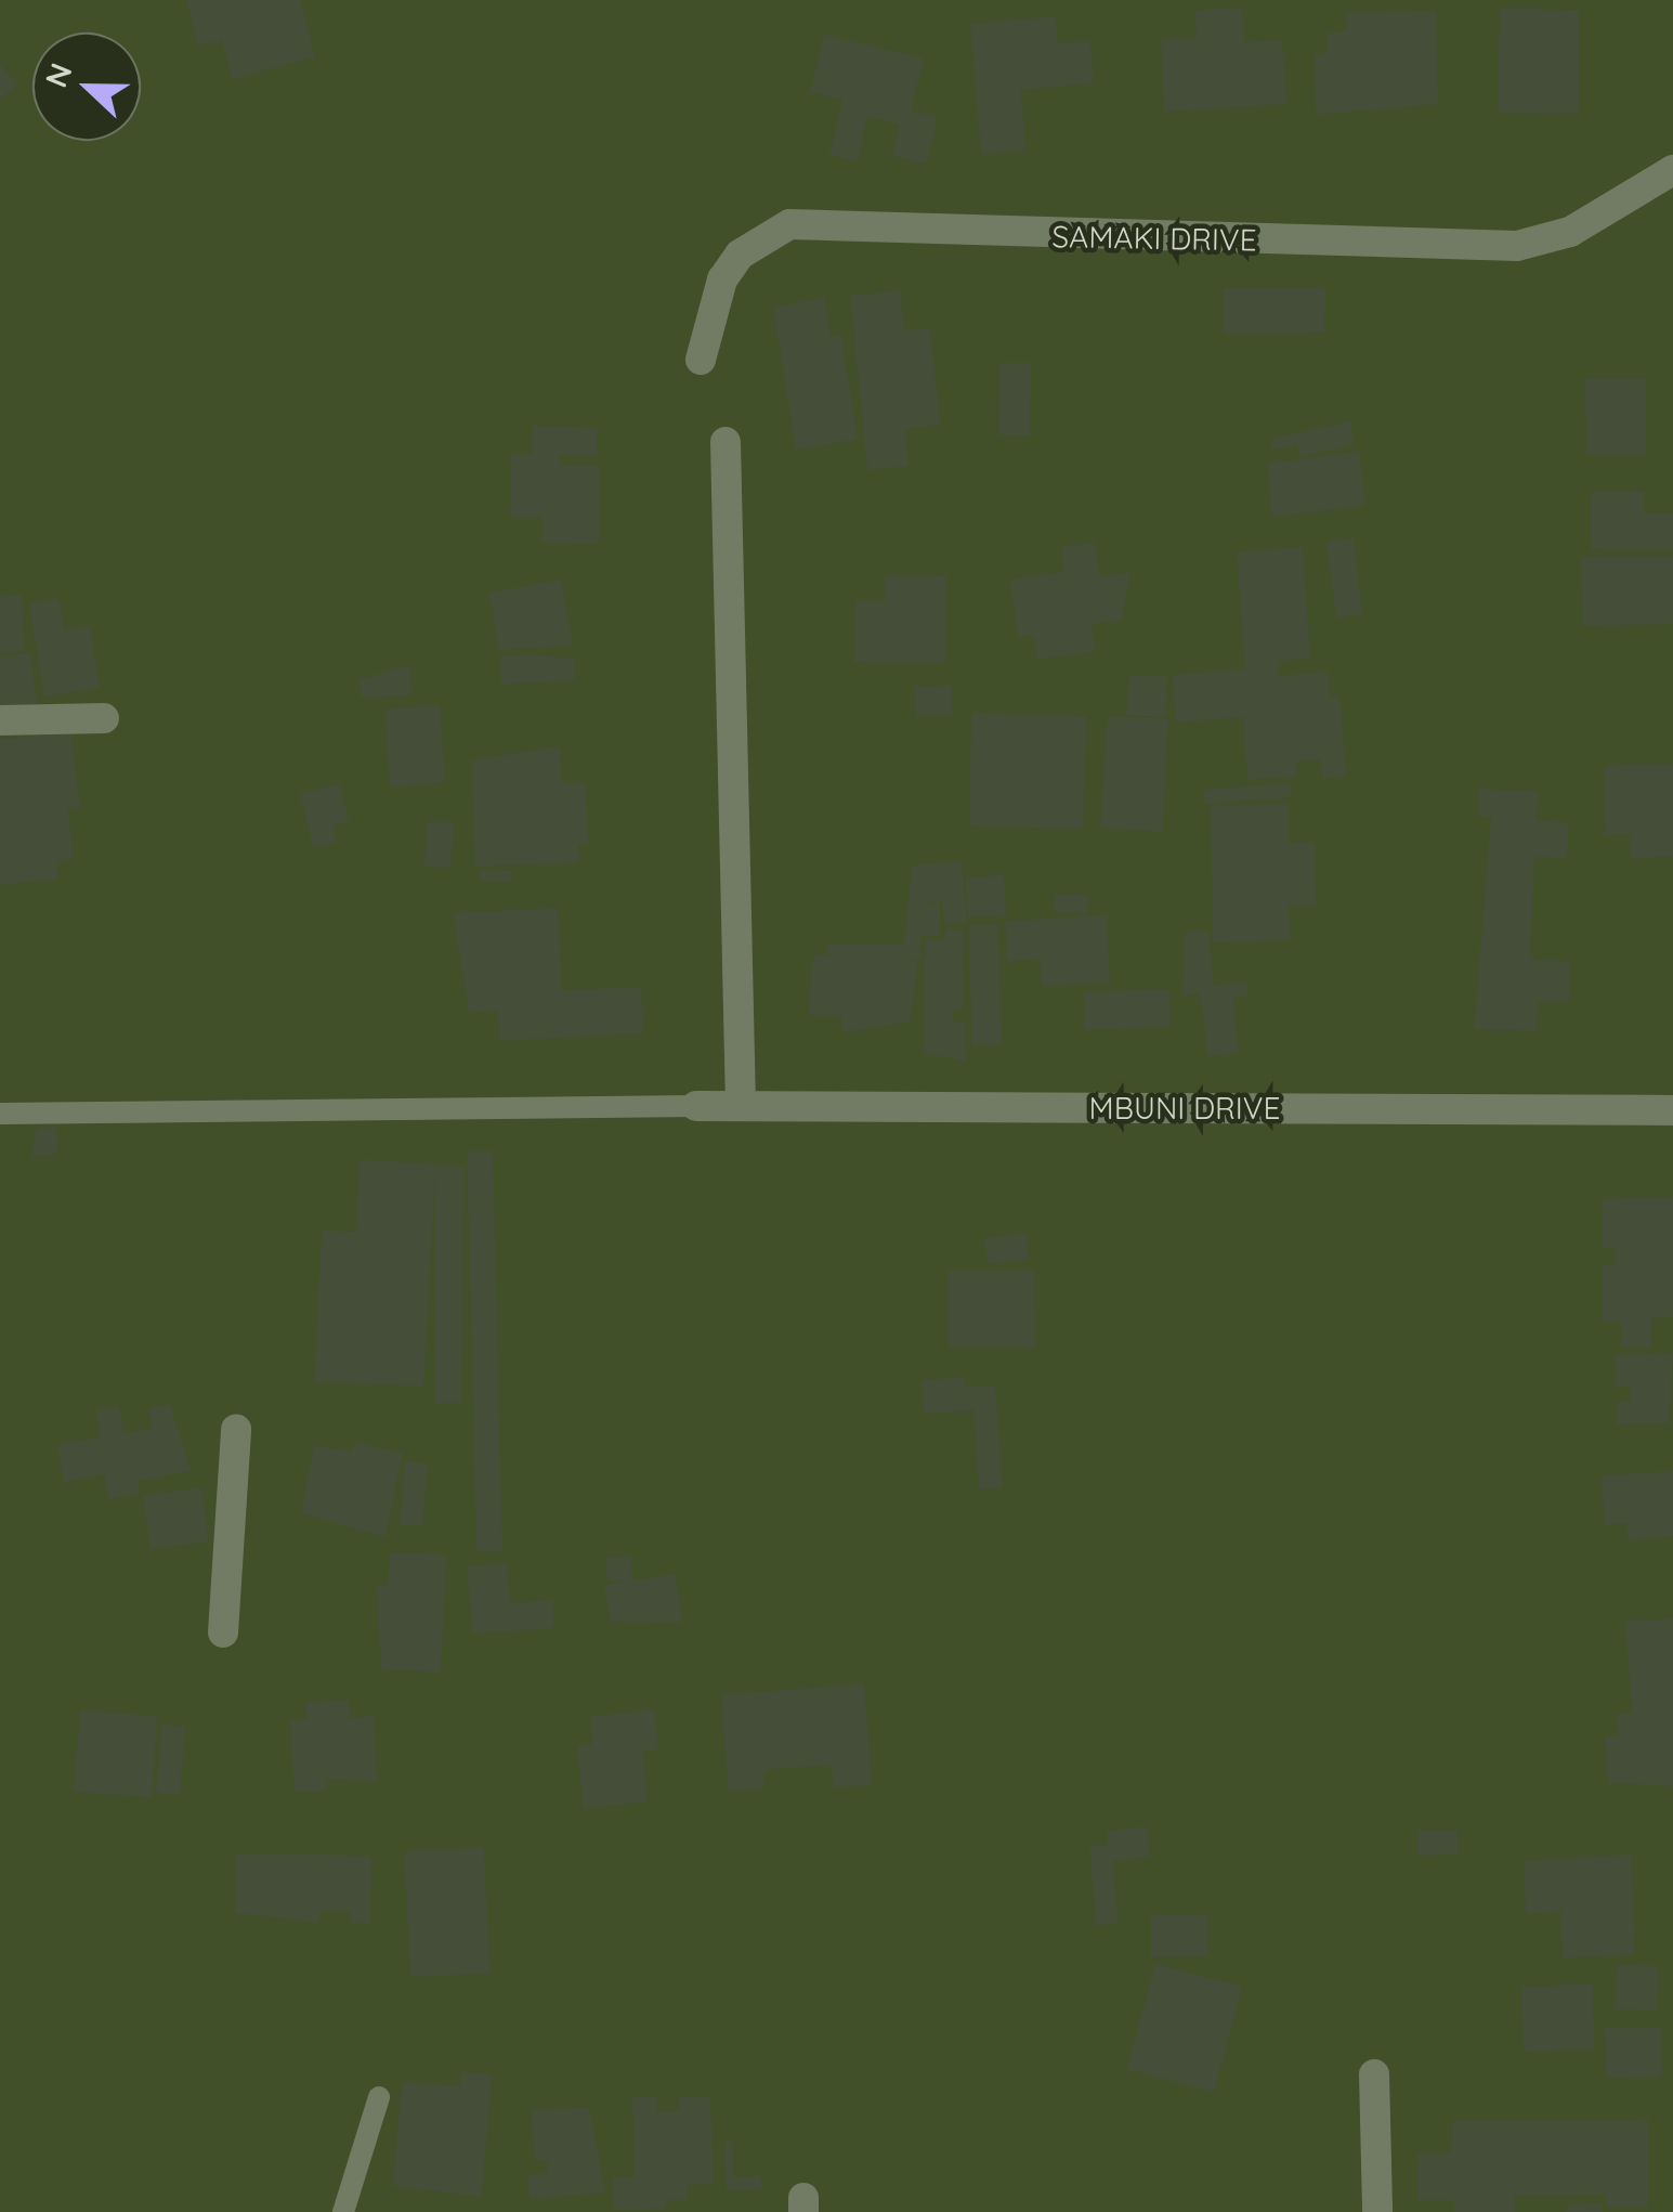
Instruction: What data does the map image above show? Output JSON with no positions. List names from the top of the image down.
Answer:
{
  "streets": {
    "street": ["SAMAKI DRIVE", "MBUNI DRIVE"]
  },
  "north": "left"
}
